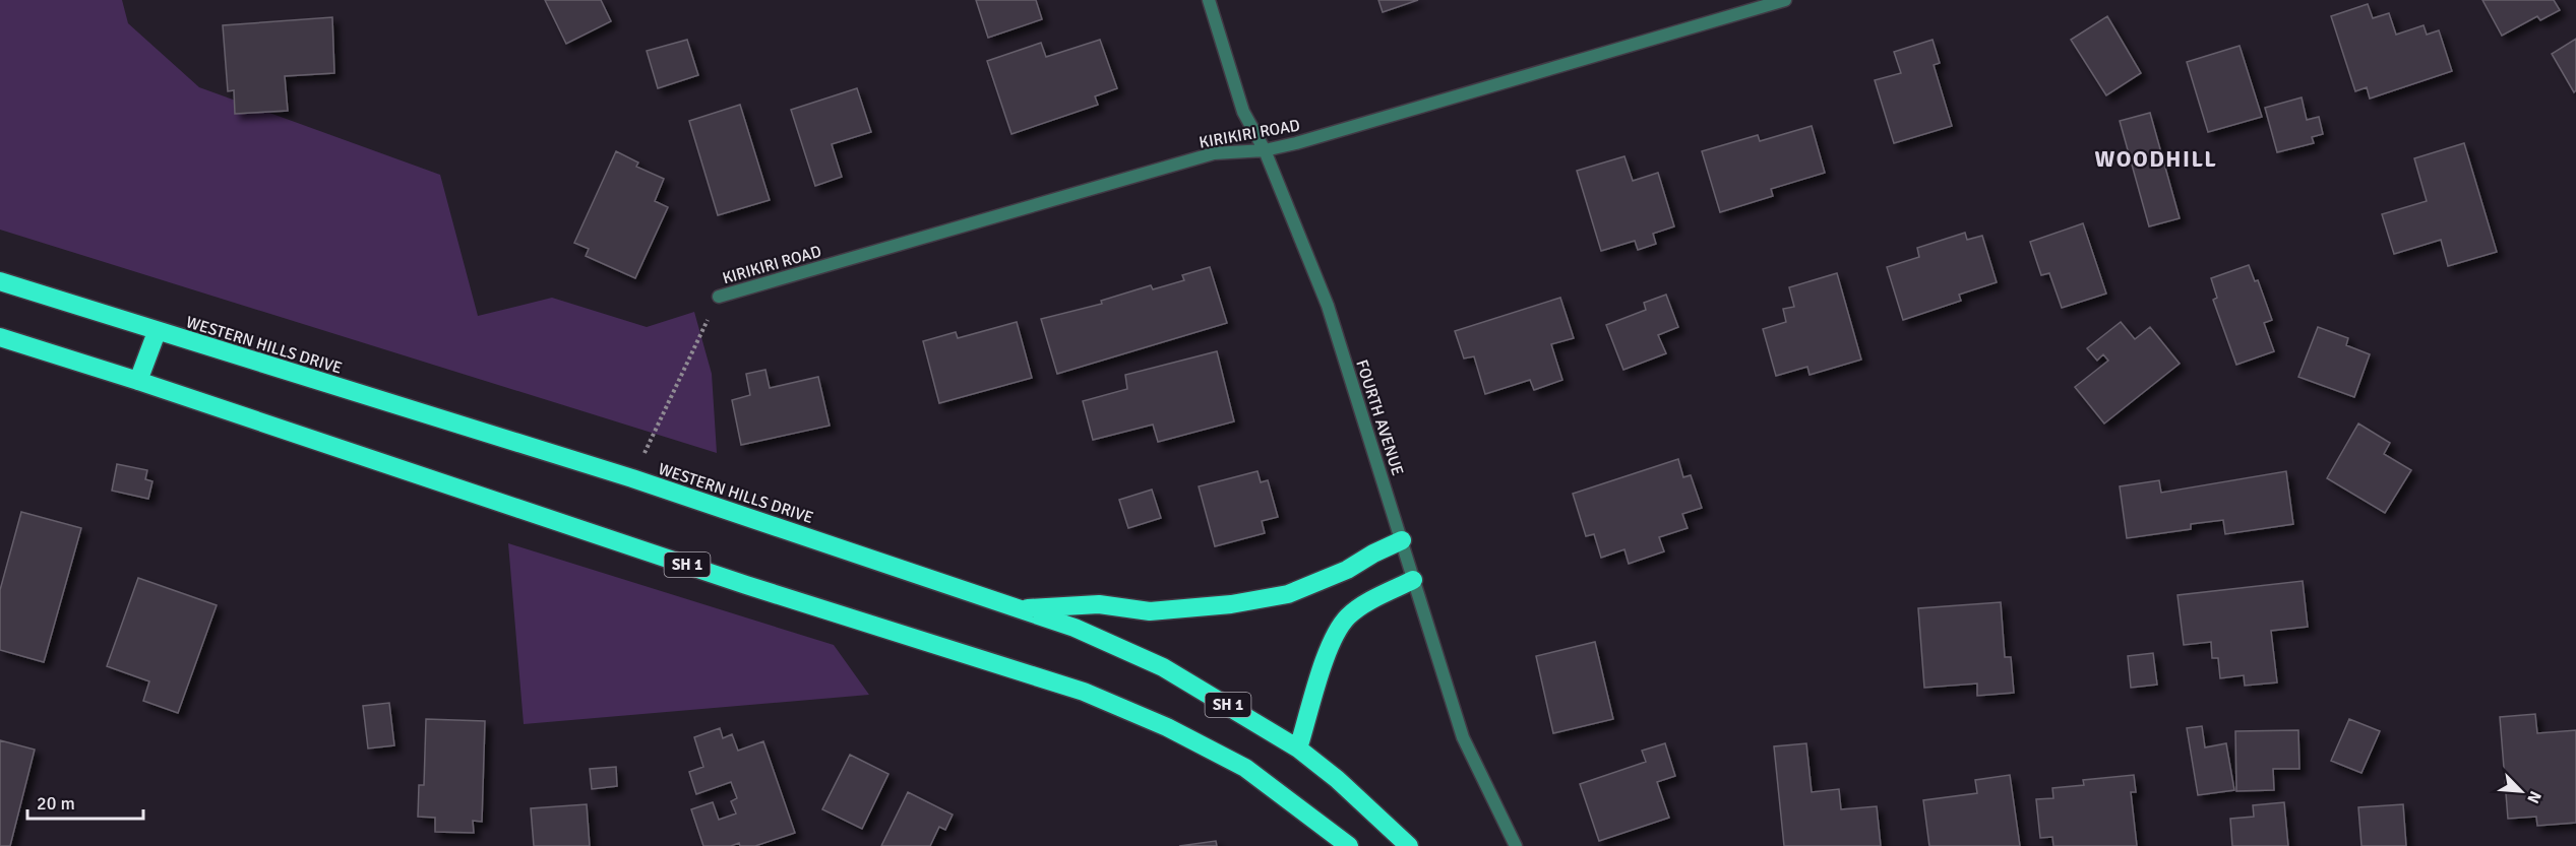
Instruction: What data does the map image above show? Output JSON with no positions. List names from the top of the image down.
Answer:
{
  "streets": {
    "highway": ["WESTERN HILLS DRIVE", "SH 1"],
    "street": ["KIRIKIRI ROAD", "FOURTH AVENUE"]
  },
  "crossings": [
    ["KIRIKIRI ROAD", "FOURTH AVENUE"]
  ],
  "districts": ["WOODHILL"],
  "scale_bar": "20 m",
  "north": "bottom right"
}
